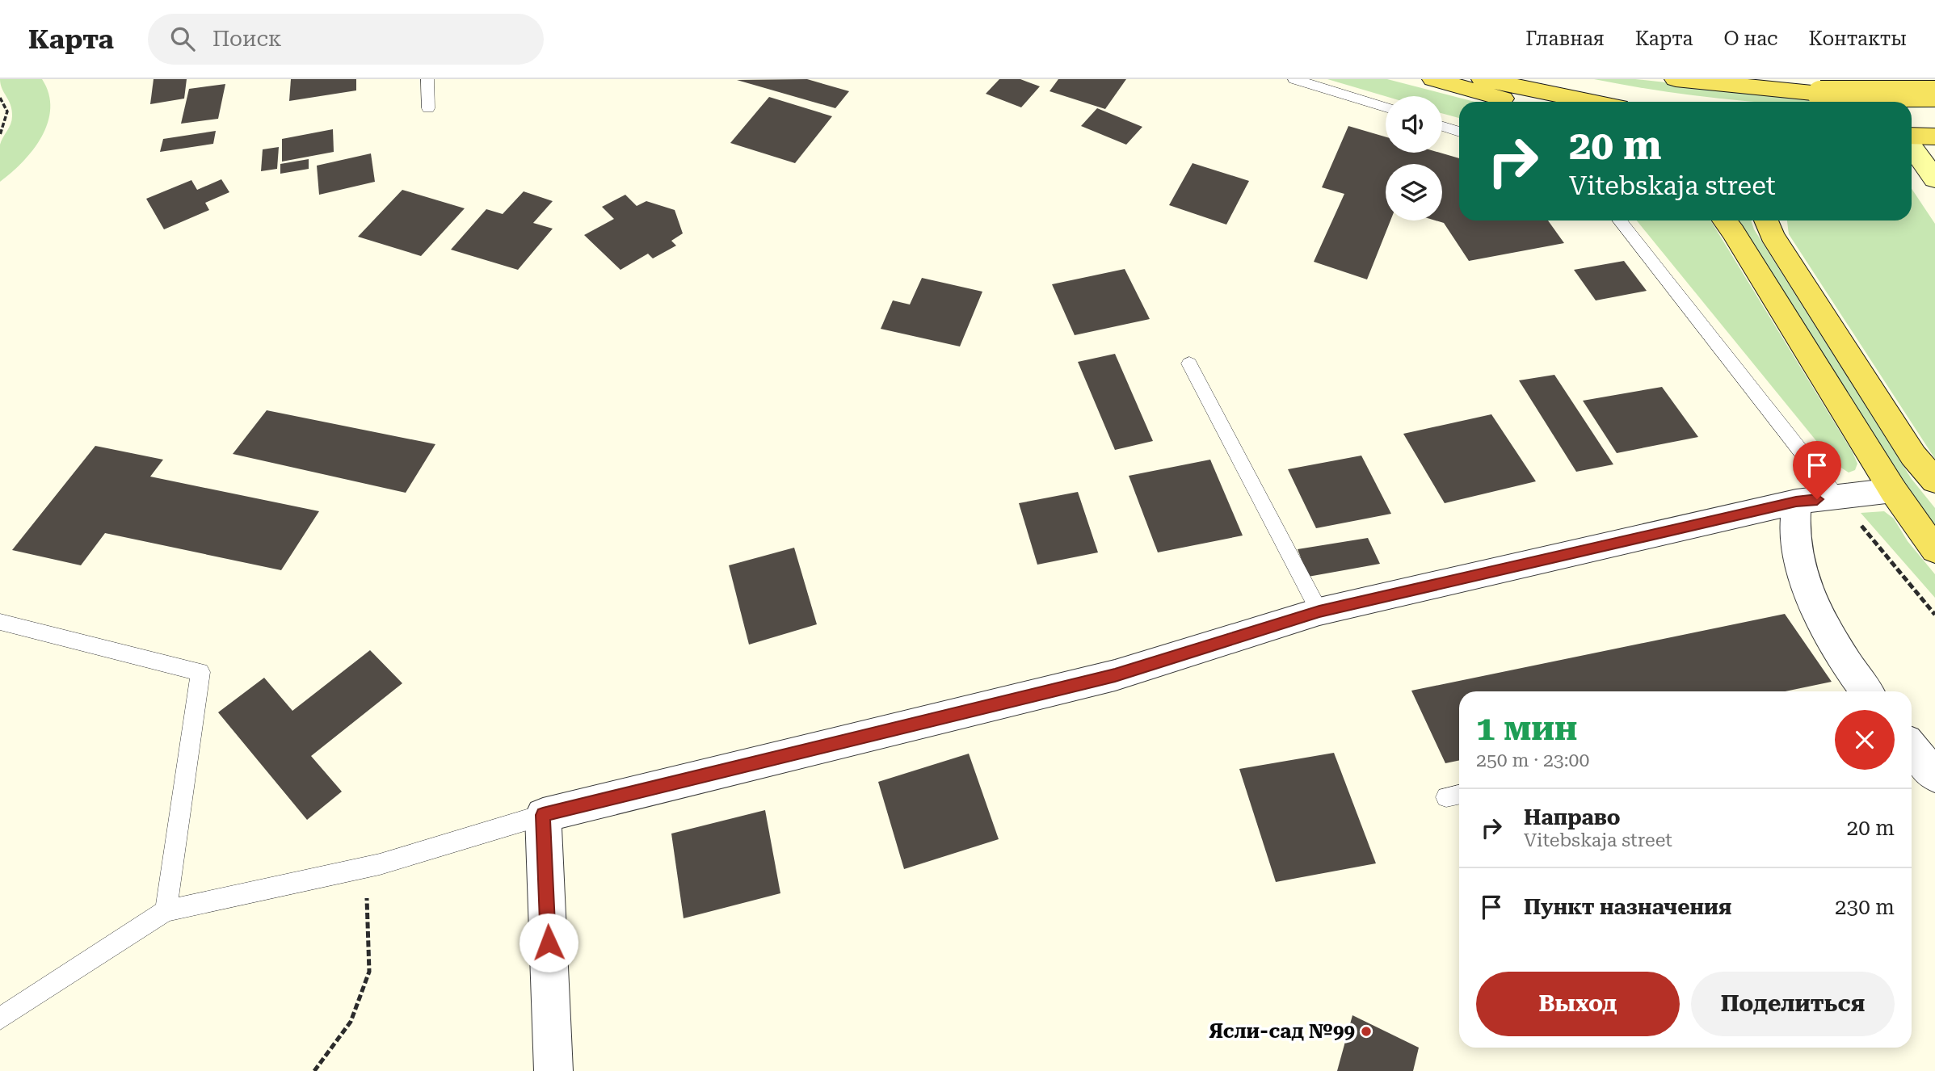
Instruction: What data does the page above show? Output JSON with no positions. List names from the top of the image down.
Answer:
{
  "places": ["Ясли-сад №99"],
  "page": {
    "header": "Карта",
    "search": "Поиск",
    "nav": [
      "Главная",
      "Карта",
      "О нас",
      "Контакты"
    ],
    "turn": ["20 m", "Vitebskaja street"],
    "heading": ["1 мин", "250 m · 23:00"],
    "list": [
      {
        "name": "Направо",
        "note": "Vitebskaja street",
        "value": "20 m"
      },
      {
        "name": "Пункт назначения",
        "value": "230 m"
      }
    ],
    "buttons": ["Выход", "Поделиться"]
  }
}
